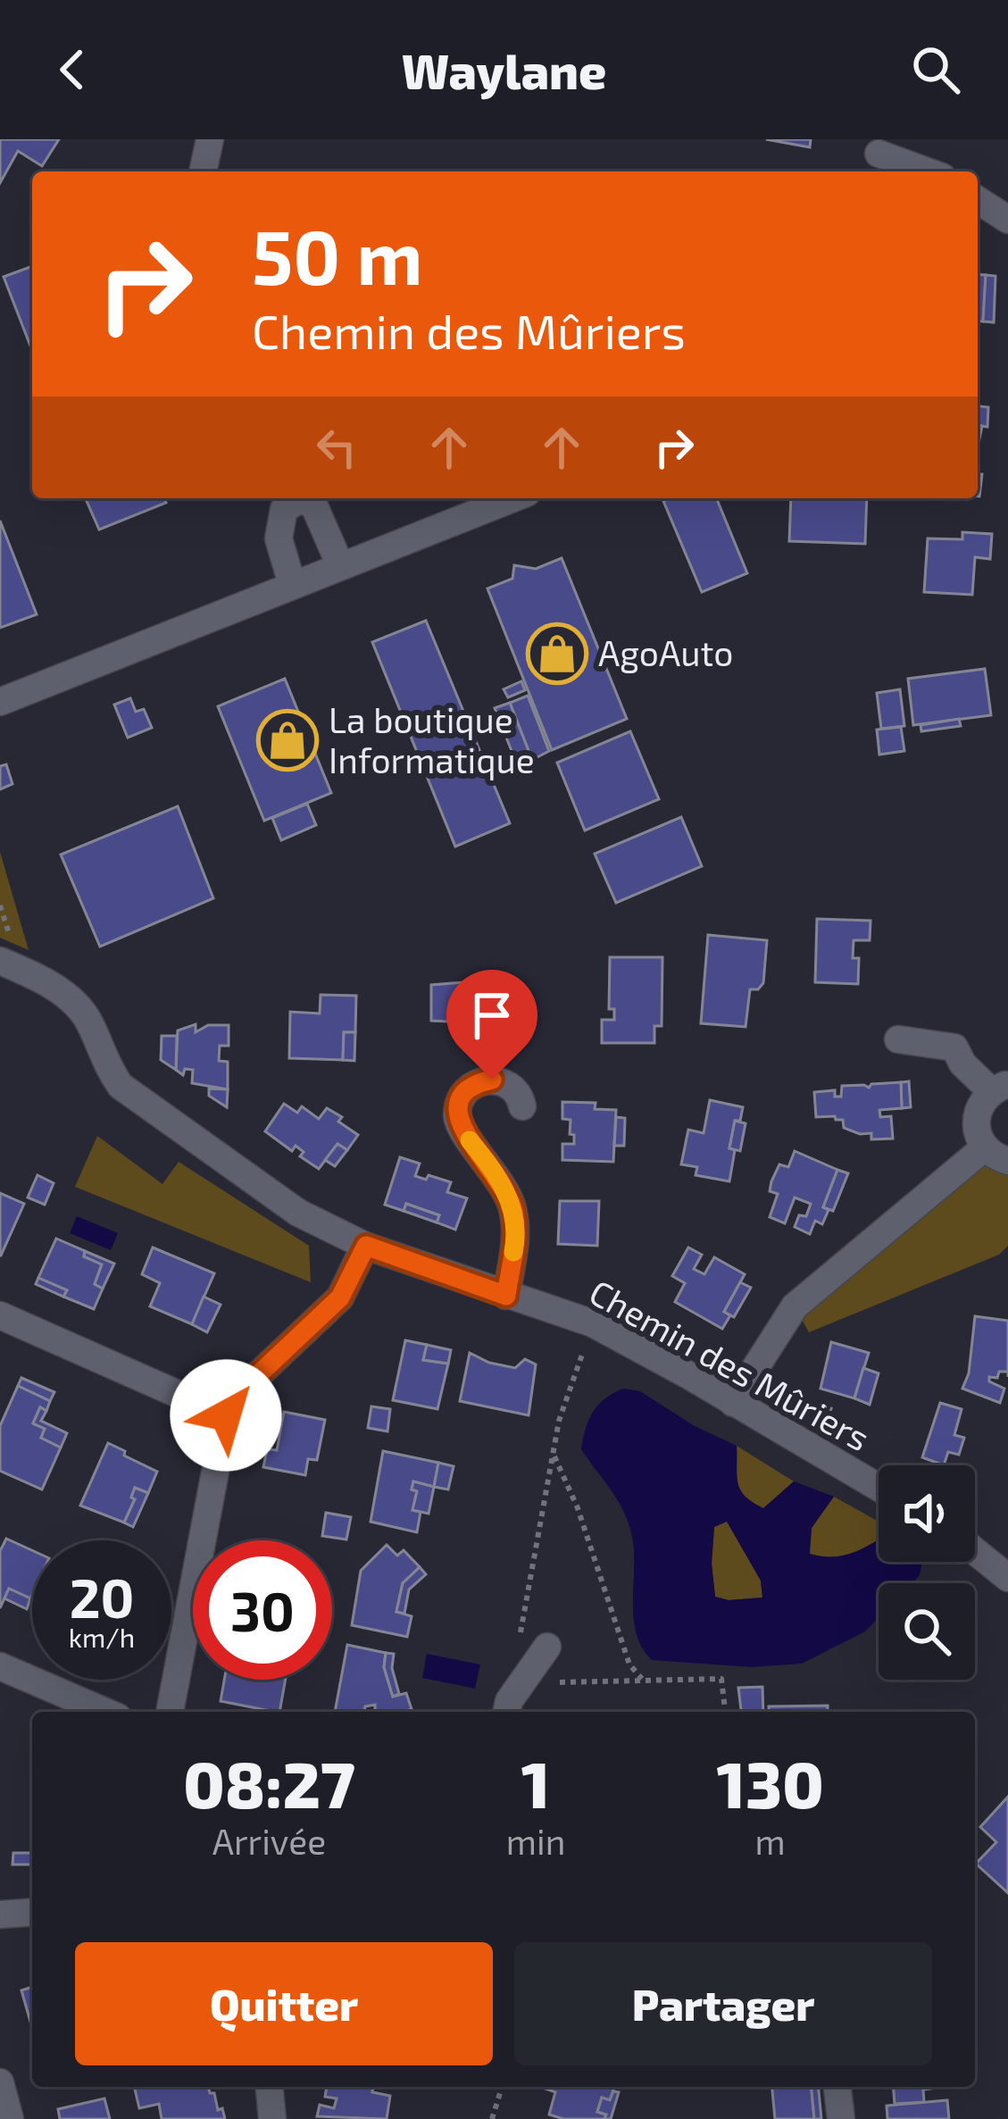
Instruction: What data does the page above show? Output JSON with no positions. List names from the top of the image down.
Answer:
{
  "streets": {
    "street": ["Chemin des Mûriers"]
  },
  "places": {
    "shop": ["AgoAuto", "La boutique Informatique"]
  },
  "page": {
    "header": "Waylane",
    "turn": ["50 m", "Chemin des Mûriers"],
    "speed": "20 km/h",
    "limit": "30",
    "eta": [
      "08:27",
      "Arrivée",
      "1",
      "min",
      "130",
      "m"
    ],
    "buttons": ["Quitter", "Partager"]
  }
}
